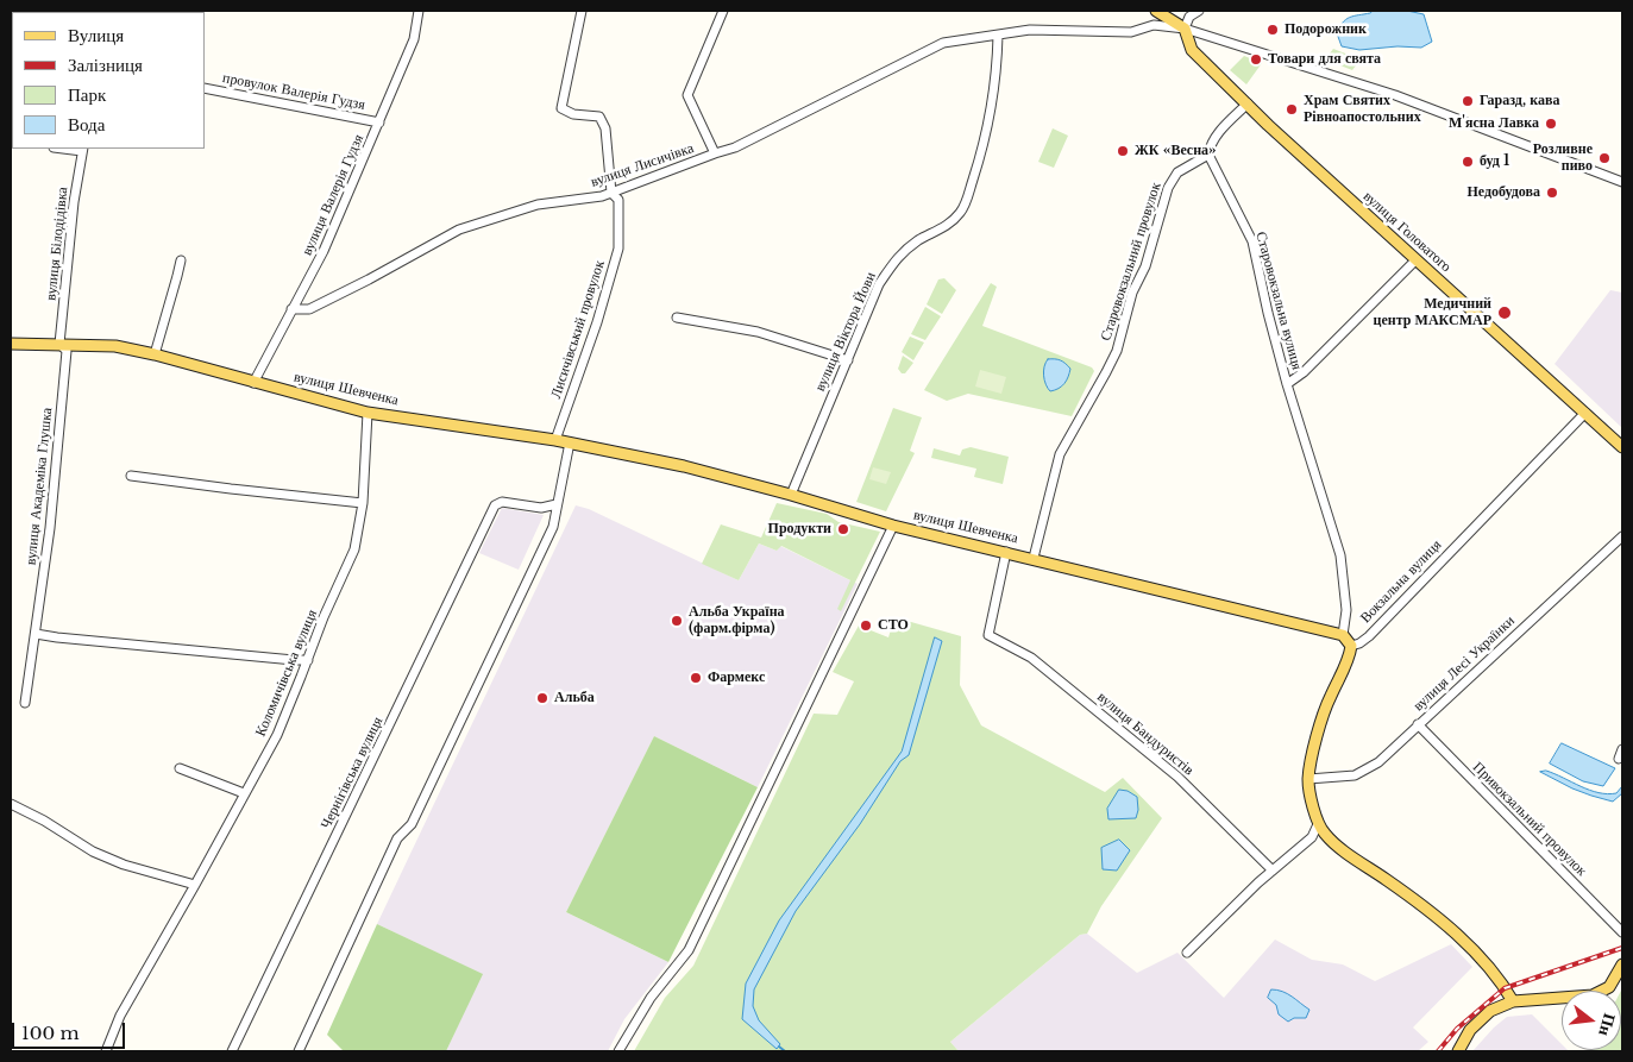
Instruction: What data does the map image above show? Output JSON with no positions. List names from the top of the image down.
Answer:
{
  "streets": {
    "main road": ["вулиця Головатого", "вулиця Шевченка"],
    "street": [
      "провулок Валерія Гудзя",
      "вулиця Лисичівка",
      "вулиця Валерія Гудзя",
      "вулиця Білодідівка",
      "Старовокзальний провулок",
      "Старовокзальна вулиця",
      "Лисичівський провулок",
      "вулиця Віктора Йови",
      "вулиця Академіка Глушка",
      "Вокзальна вулиця",
      "вулиця Лесі Українки",
      "Коломичівська вулиця",
      "вулиця Бандуристів",
      "Чернігівська вулиця",
      "Привокзальний провулок"
    ]
  },
  "crossings": [
    ["провулок Валерія Гудзя", "вулиця Валерія Гудзя"],
    ["вулиця Лисичівка", "вулиця Валерія Гудзя"],
    ["вулиця Лисичівка", "вулиця Головатого"],
    ["вулиця Лисичівка", "Лисичівський провулок"],
    ["вулиця Лисичівка", "вулиця Віктора Йови"],
    ["вулиця Валерія Гудзя", "вулиця Шевченка"],
    ["вулиця Головатого", "Старовокзальна вулиця"],
    ["вулиця Головатого", "Вокзальна вулиця"],
    ["вулиця Білодідівка", "вулиця Шевченка"],
    ["вулиця Білодідівка", "вулиця Академіка Глушка"],
    ["Старовокзальний провулок", "Старовокзальна вулиця"],
    ["Старовокзальний провулок", "вулиця Шевченка"],
    ["Старовокзальна вулиця", "вулиця Шевченка"],
    ["Лисичівський провулок", "вулиця Шевченка"],
    ["вулиця Віктора Йови", "вулиця Шевченка"],
    ["вулиця Шевченка", "вулиця Академіка Глушка"],
    ["вулиця Шевченка", "Коломичівська вулиця"],
    ["вулиця Шевченка", "вулиця Бандуристів"],
    ["вулиця Лесі Українки", "Привокзальний провулок"]
  ],
  "places": [
    "Подорожник",
    "Товари для свята",
    "Гаразд, кава",
    "Храм Святих Рівноапостольних",
    "М'ясна Лавка",
    "ЖК «Весна»",
    "Розливне пиво",
    "буд 1",
    "Недобудова",
    "Медичний центр МАКСМАР",
    "Продукти",
    "Альба Україна (фарм.фірма)",
    "СТО",
    "Фармекс",
    "Альба"
  ],
  "legend": [
    "Вулиця",
    "Залізниця",
    "Парк",
    "Вода"
  ],
  "scale_bar": "100 m",
  "north": "right"
}
